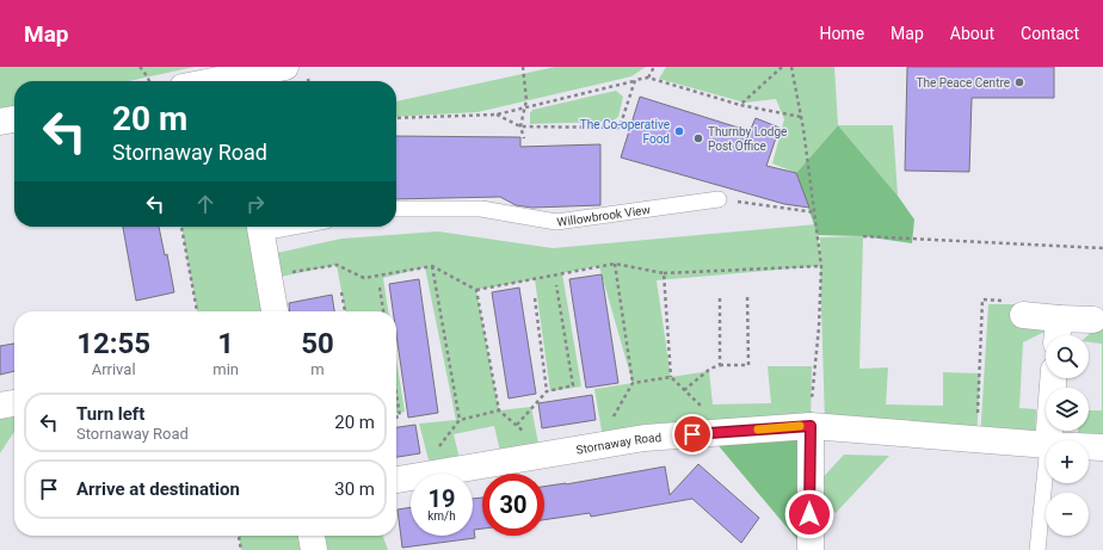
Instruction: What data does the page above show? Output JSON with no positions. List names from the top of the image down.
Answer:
{
  "streets": {
    "street": ["Stornaway Road"],
    "lane": ["Willowbrook View"]
  },
  "places": ["The Peace Centre", "The Co-operative Food", "Thurnby Lodge Post Office"],
  "page": {
    "header": "Map",
    "nav": [
      "Home",
      "Map",
      "About",
      "Contact"
    ],
    "turn": ["20 m", "Stornaway Road"],
    "eta": [
      "12:55",
      "Arrival",
      "1",
      "min",
      "50",
      "m"
    ],
    "map_buttons": ["+", "−"],
    "list": [
      {
        "name": "Turn left",
        "note": "Stornaway Road",
        "value": "20 m"
      },
      {
        "name": "Arrive at destination",
        "value": "30 m"
      }
    ],
    "speed": "19 km/h",
    "limit": "30"
  }
}
